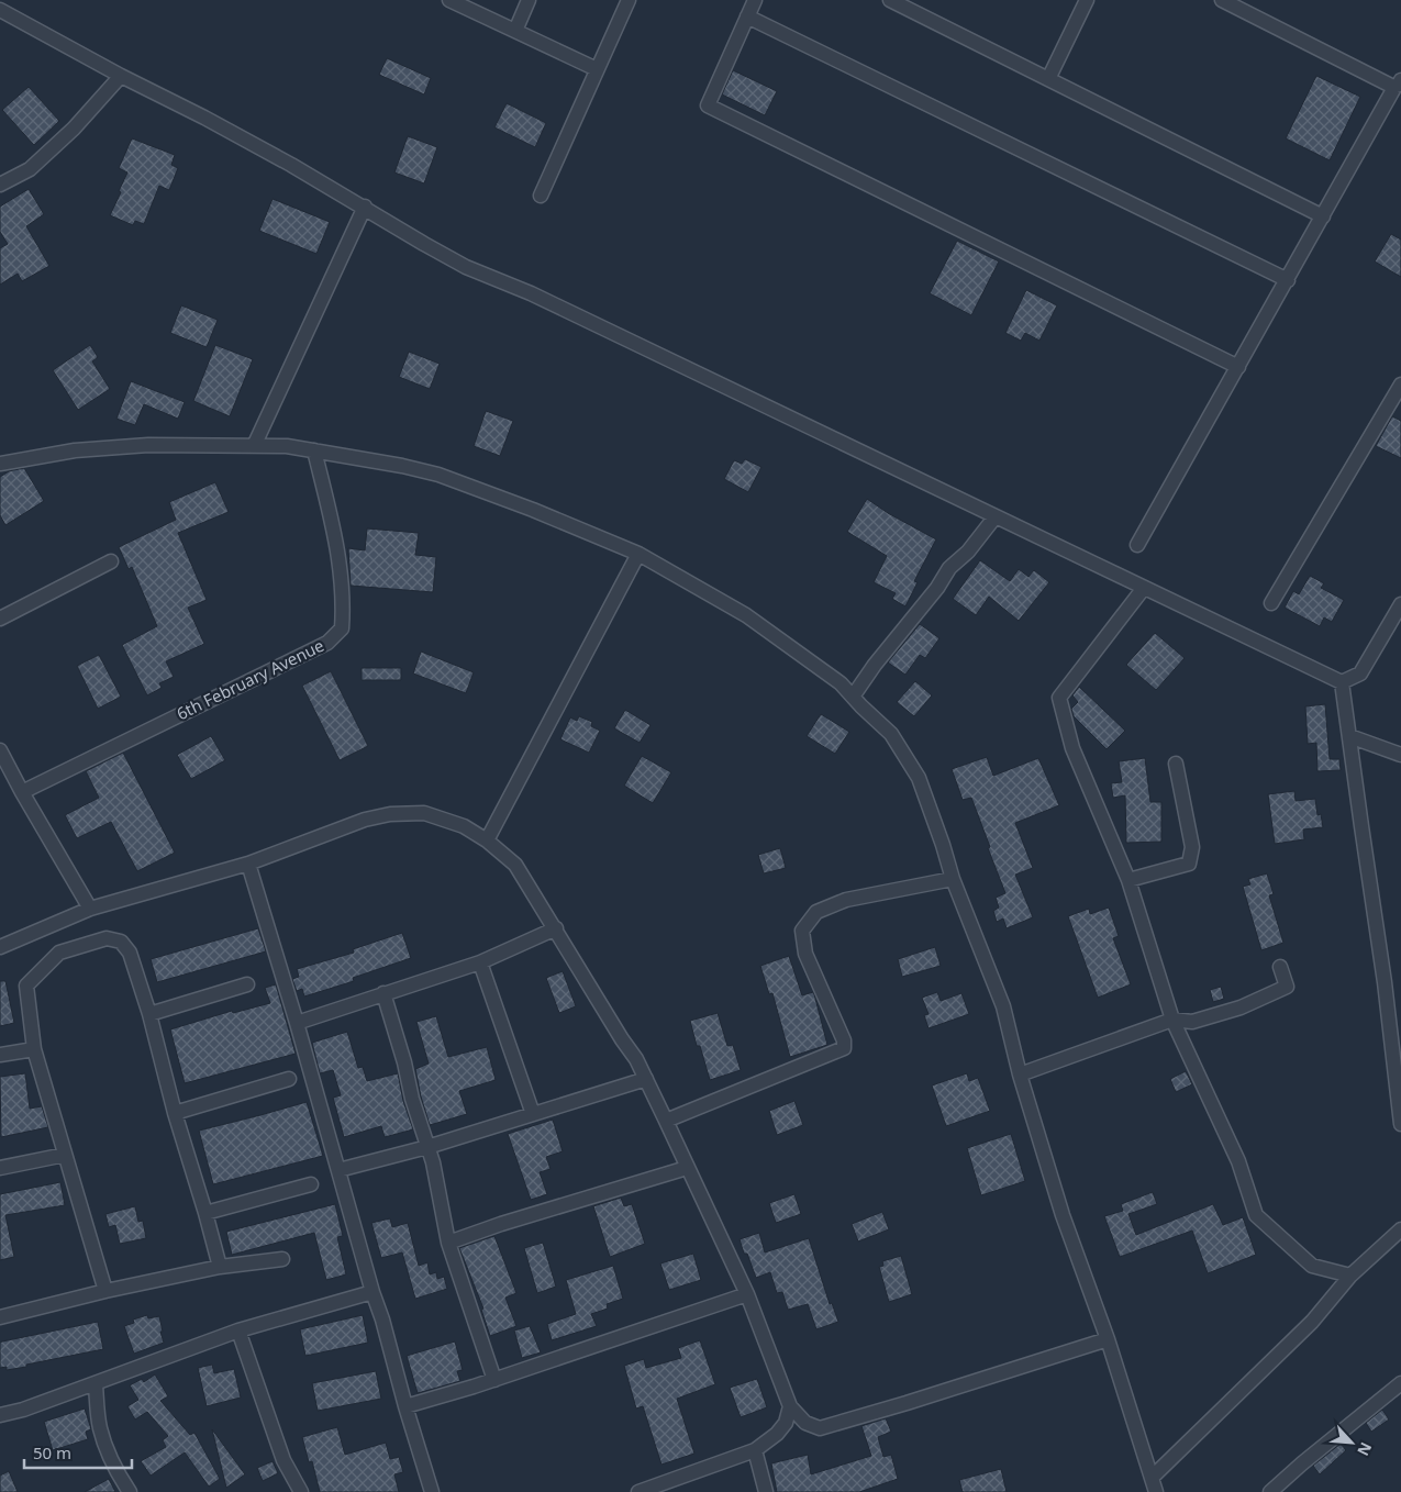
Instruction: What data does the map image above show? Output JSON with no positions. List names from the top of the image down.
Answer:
{
  "streets": {
    "street": ["6th February Avenue"]
  },
  "scale_bar": "50 m",
  "north": "bottom right"
}
